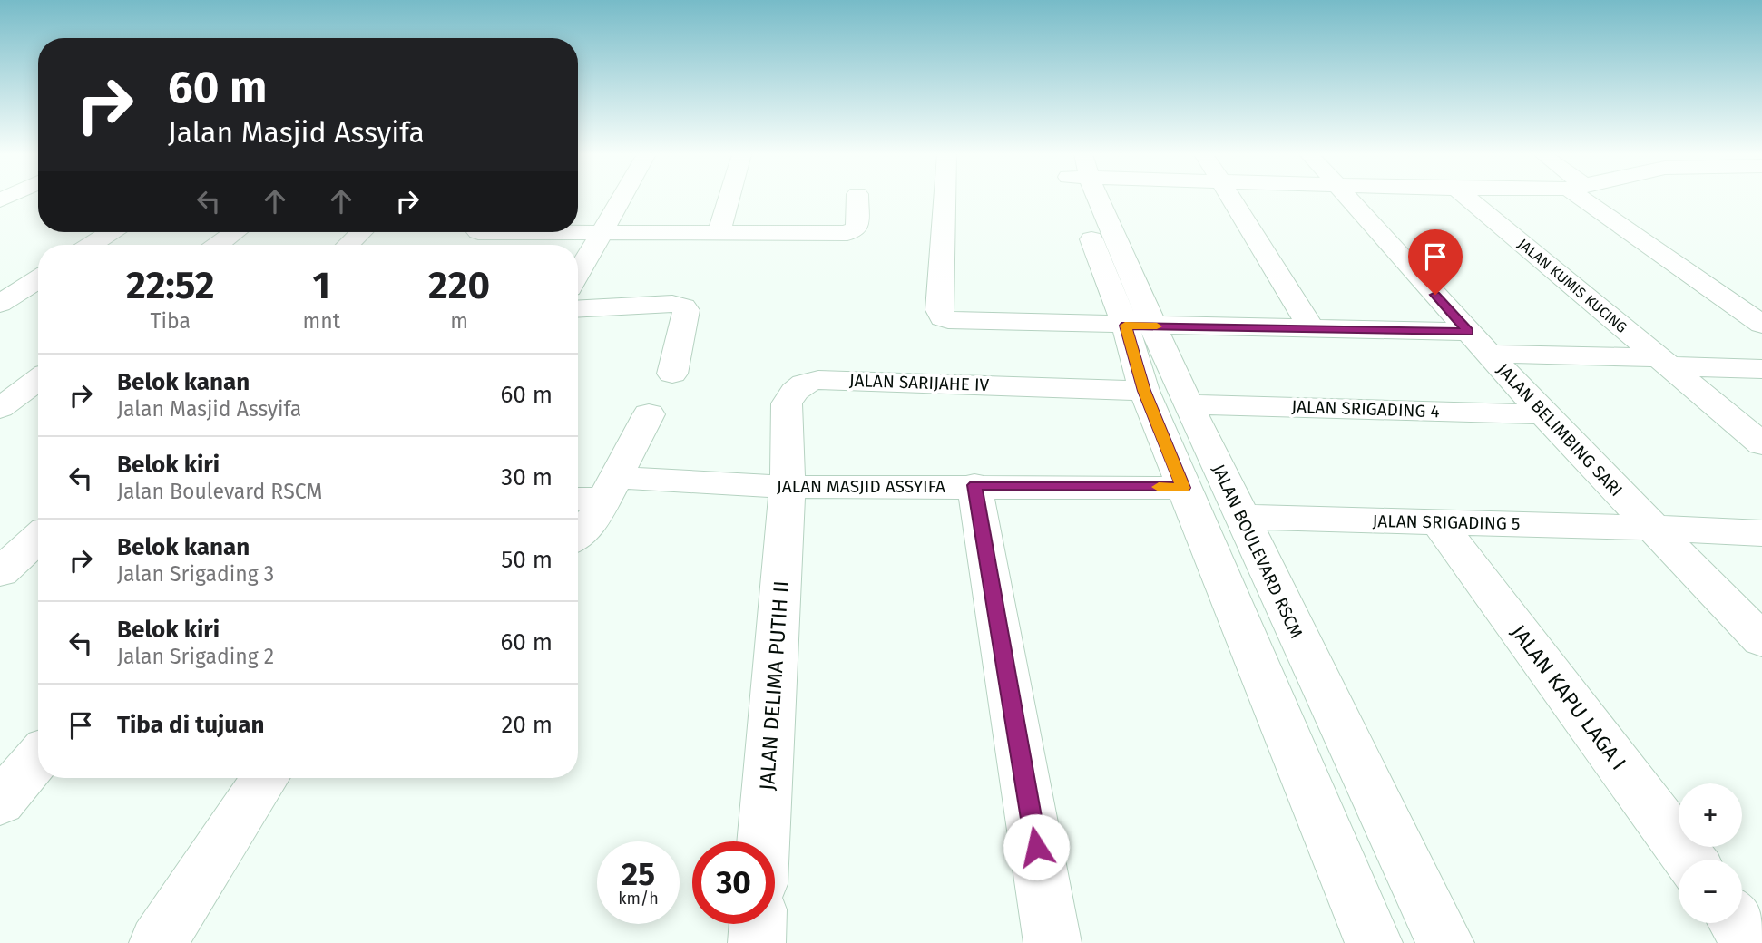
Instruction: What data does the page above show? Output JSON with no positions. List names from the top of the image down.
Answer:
{
  "streets": {
    "street": [
      "JALAN KUMIS KUCING",
      "JALAN SARIJAHE IV",
      "JALAN SRIGADING 4",
      "JALAN BELIMBING SARI",
      "JALAN MASJID ASSYIFA",
      "JALAN SRIGADING 5",
      "JALAN BOULEVARD RSCM",
      "JALAN DELIMA PUTIH II",
      "JALAN KAPU LAGA I"
    ]
  },
  "crossings": [
    ["JALAN SARIJAHE IV", "JALAN MASJID ASSYIFA"],
    ["JALAN SARIJAHE IV", "JALAN BOULEVARD RSCM"],
    ["JALAN SARIJAHE IV", "JALAN DELIMA PUTIH II"],
    ["JALAN SRIGADING 4", "JALAN BELIMBING SARI"],
    ["JALAN SRIGADING 4", "JALAN BOULEVARD RSCM"],
    ["JALAN BELIMBING SARI", "JALAN SRIGADING 5"],
    ["JALAN MASJID ASSYIFA", "JALAN BOULEVARD RSCM"],
    ["JALAN MASJID ASSYIFA", "JALAN DELIMA PUTIH II"],
    ["JALAN SRIGADING 5", "JALAN BOULEVARD RSCM"],
    ["JALAN SRIGADING 5", "JALAN KAPU LAGA I"]
  ],
  "page": {
    "turn": ["60 m", "Jalan Masjid Assyifa"],
    "eta": [
      "22:52",
      "Tiba",
      "1",
      "mnt",
      "220",
      "m"
    ],
    "list": [
      {
        "name": "Belok kanan",
        "note": "Jalan Masjid Assyifa",
        "value": "60 m"
      },
      {
        "name": "Belok kiri",
        "note": "Jalan Boulevard RSCM",
        "value": "30 m"
      },
      {
        "name": "Belok kanan",
        "note": "Jalan Srigading 3",
        "value": "50 m"
      },
      {
        "name": "Belok kiri",
        "note": "Jalan Srigading 2",
        "value": "60 m"
      },
      {
        "name": "Tiba di tujuan",
        "value": "20 m"
      }
    ],
    "map_buttons": ["+", "−"],
    "speed": "25 km/h",
    "limit": "30"
  }
}
